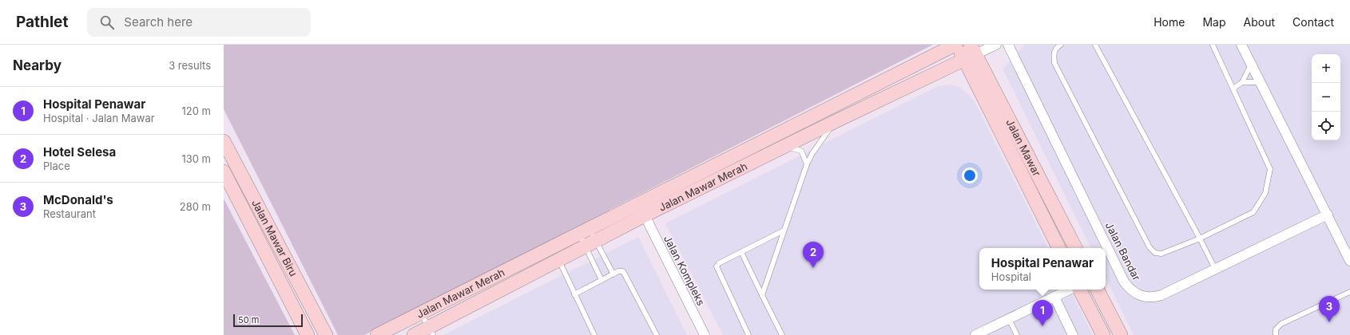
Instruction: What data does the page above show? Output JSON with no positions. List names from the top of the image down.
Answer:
{
  "streets": {
    "street": [
      "Jalan Mawar",
      "Jalan Mawar Merah",
      "Jalan Mawar Biru",
      "Jalan Bandar",
      "Jalan Kompleks"
    ]
  },
  "crossings": [
    ["Jalan Mawar", "Jalan Mawar Merah"],
    ["Jalan Mawar Merah", "Jalan Kompleks"]
  ],
  "scale_bar": "50 m",
  "page": {
    "header": "Pathlet",
    "search": "Search here",
    "nav": [
      "Home",
      "Map",
      "About",
      "Contact"
    ],
    "heading": ["Nearby", "3 results"],
    "map_buttons": ["+", "−"],
    "list": [
      {
        "mark": "1",
        "name": "Hospital Penawar",
        "note": "Hospital · Jalan Mawar",
        "value": "120 m"
      },
      {
        "mark": "2",
        "name": "Hotel Selesa",
        "note": "Place",
        "value": "130 m"
      },
      {
        "mark": "3",
        "name": "McDonald's",
        "note": "Restaurant",
        "value": "280 m"
      }
    ],
    "pins": ["2", "3", "1"],
    "popup": ["Hospital Penawar", "Hospital"],
    "scale": "50 m"
  }
}
